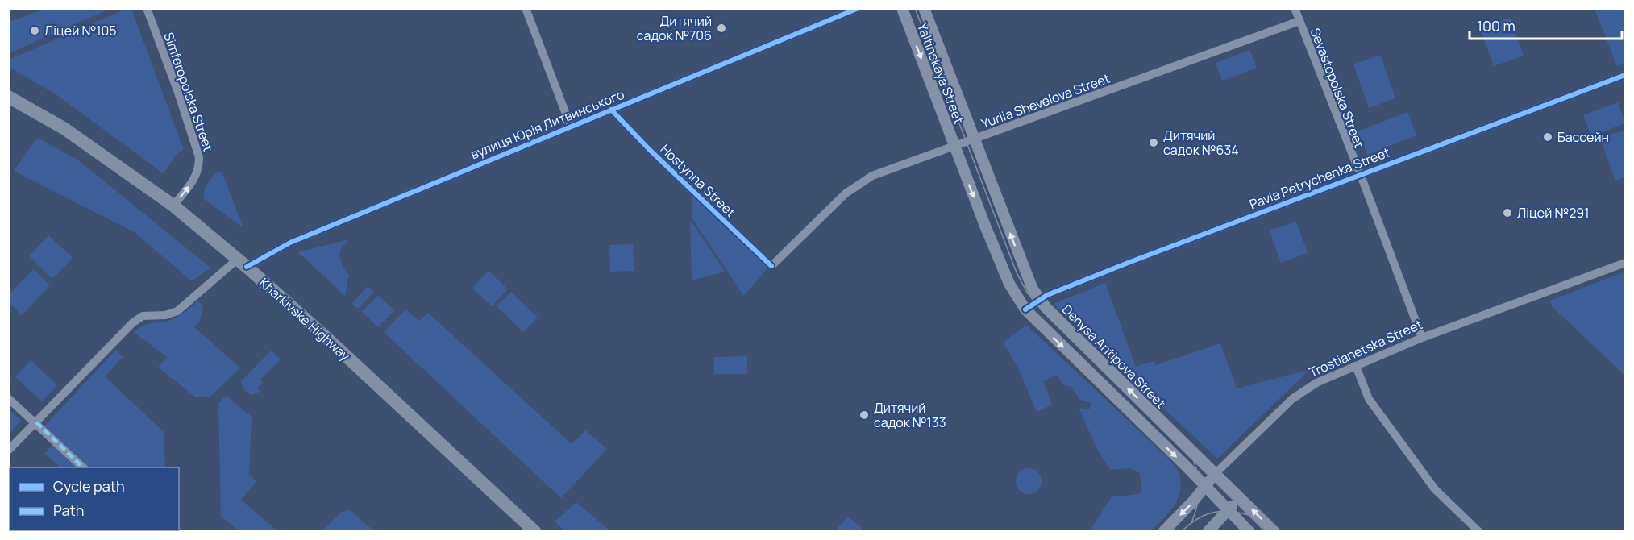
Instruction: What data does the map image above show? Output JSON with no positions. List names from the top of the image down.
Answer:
{
  "streets": {
    "main road": ["Kharkivske Highway"],
    "street": [
      "Yaltinskaya Street",
      "Sevastopolska Street",
      "Simferopolska Street",
      "Yuriia Shevelova Street",
      "вулиця Юрія Литвинського",
      "Pavla Petrychenka Street",
      "Hostynna Street",
      "Trostianetska Street",
      "Denysa Antipova Street"
    ]
  },
  "crossings": [
    ["Yaltinskaya Street", "Yuriia Shevelova Street"],
    ["Yaltinskaya Street", "Denysa Antipova Street"],
    ["Sevastopolska Street", "Yuriia Shevelova Street"],
    ["Sevastopolska Street", "Pavla Petrychenka Street"],
    ["Sevastopolska Street", "Trostianetska Street"],
    ["Simferopolska Street", "Kharkivske Highway"],
    ["Yuriia Shevelova Street", "Hostynna Street"],
    ["Yuriia Shevelova Street", "Denysa Antipova Street"],
    ["вулиця Юрія Литвинського", "Hostynna Street"],
    ["вулиця Юрія Литвинського", "Kharkivske Highway"],
    ["Pavla Petrychenka Street", "Denysa Antipova Street"],
    ["Trostianetska Street", "Denysa Antipova Street"]
  ],
  "one_way": ["Simferopolska Street"],
  "places": [
    "Дитячий садок №706",
    "Ліцей №105",
    "Бассейн",
    "Дитячий садок №634",
    "Ліцей №291",
    "Дитячий садок №133"
  ],
  "legend": ["Cycle path", "Path"],
  "scale_bar": "100 m"
}
